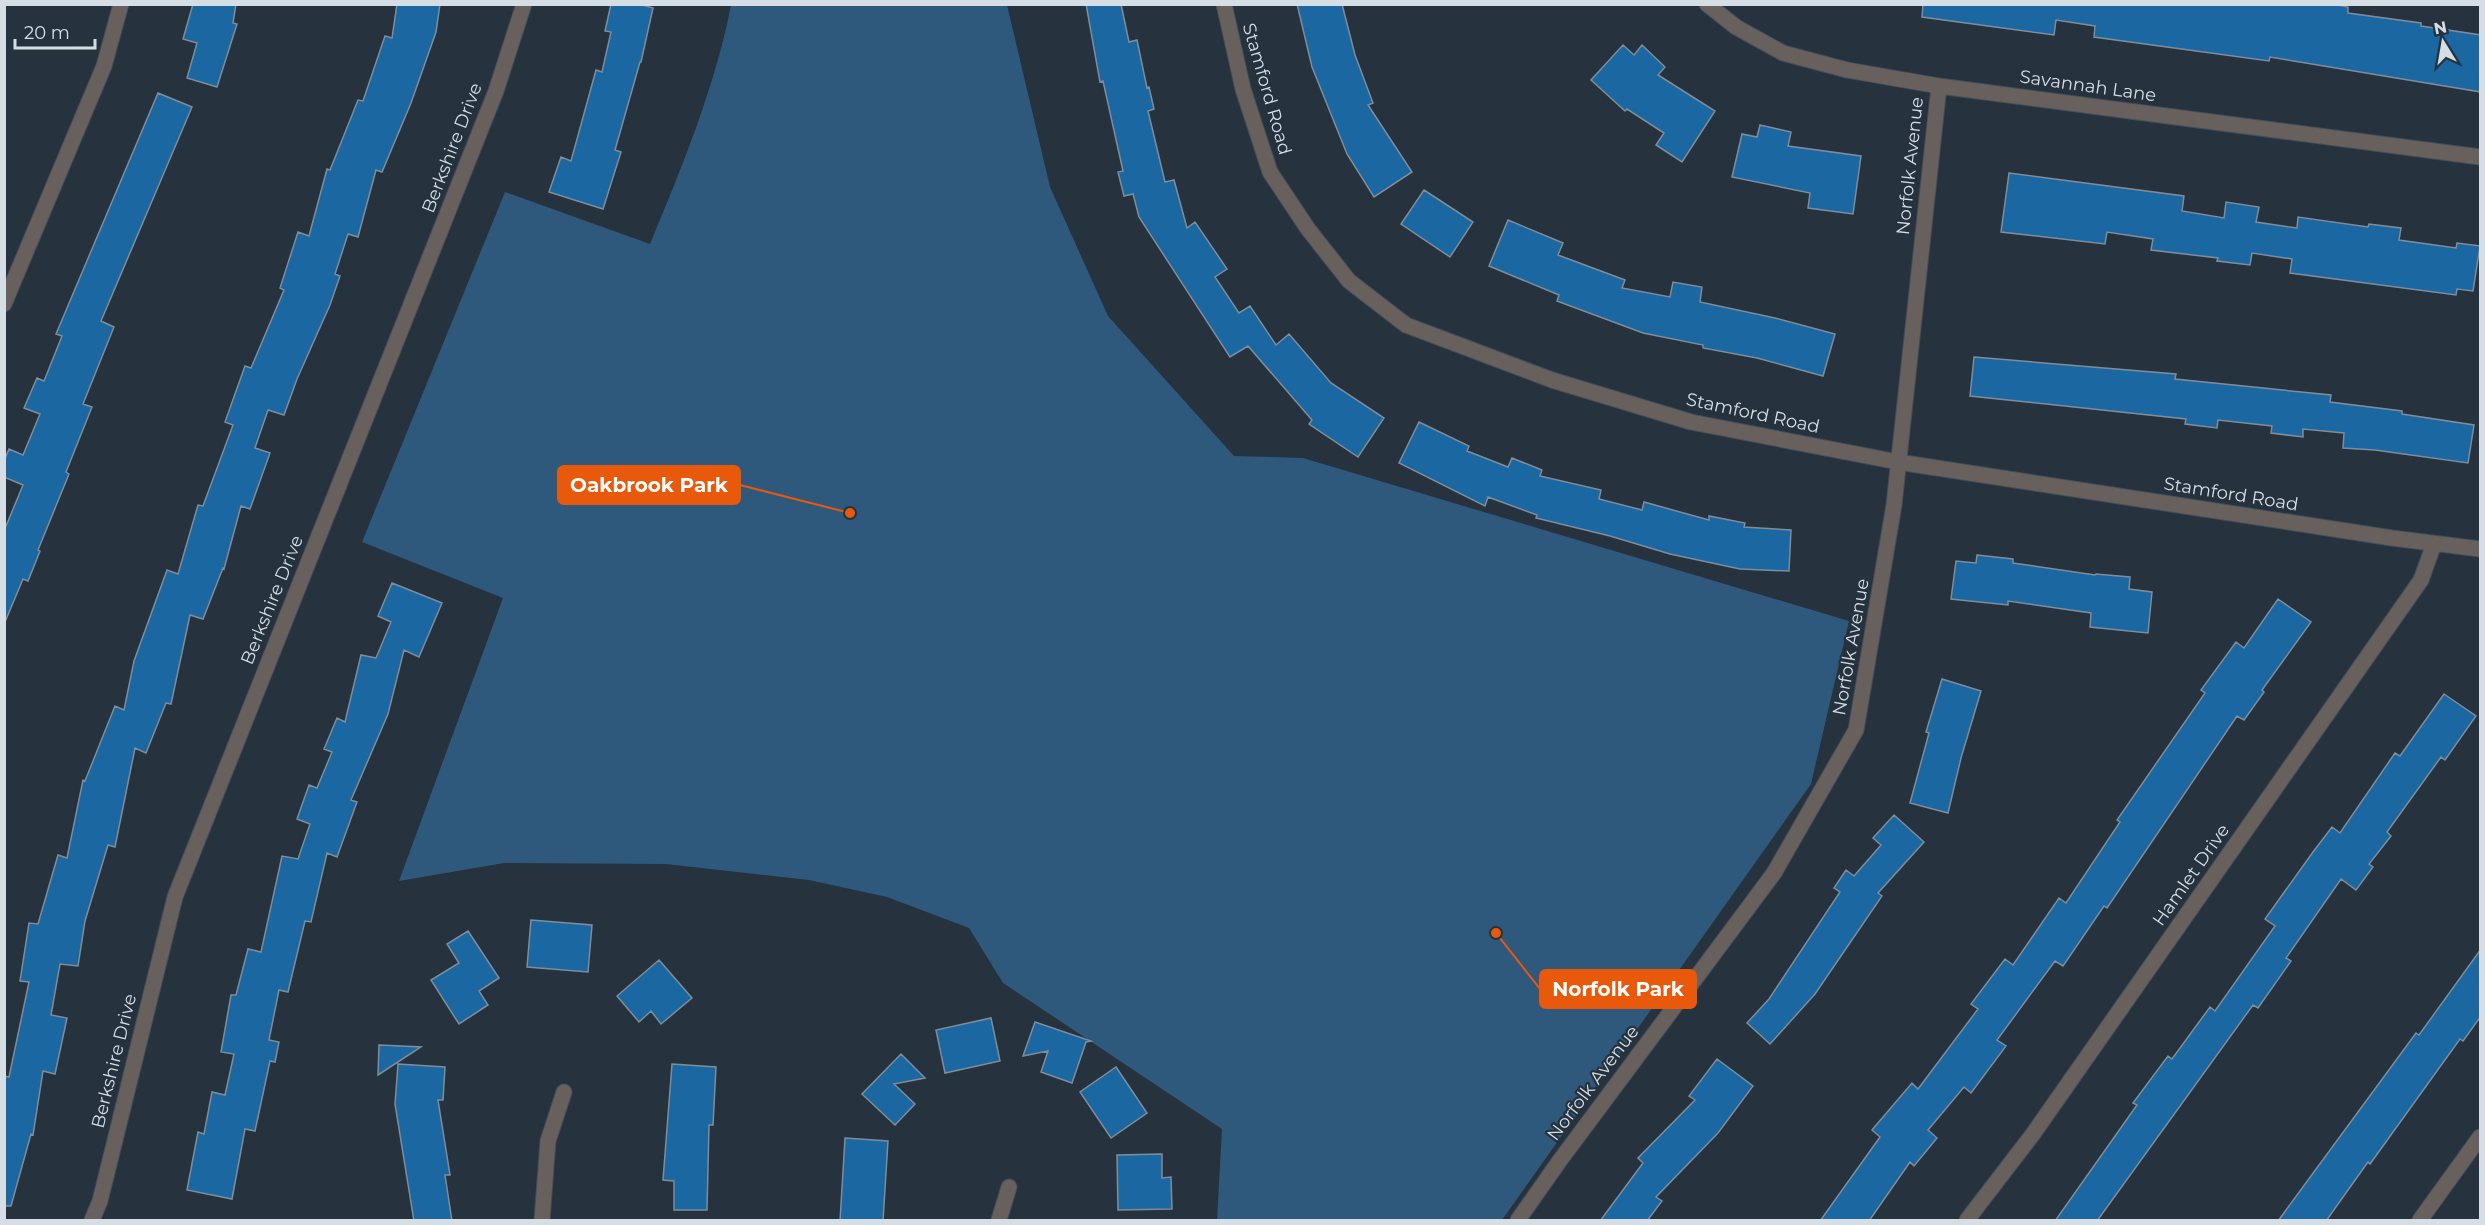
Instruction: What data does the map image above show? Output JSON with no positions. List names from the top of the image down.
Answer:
{
  "streets": {
    "street": [
      "Savannah Lane",
      "Stamford Road",
      "Berkshire Drive",
      "Norfolk Avenue",
      "Hamlet Drive"
    ]
  },
  "crossings": [
    ["Savannah Lane", "Norfolk Avenue"],
    ["Stamford Road", "Norfolk Avenue"],
    ["Stamford Road", "Hamlet Drive"]
  ],
  "places": ["Oakbrook Park", "Norfolk Park"],
  "scale_bar": "20 m",
  "north": "top"
}
